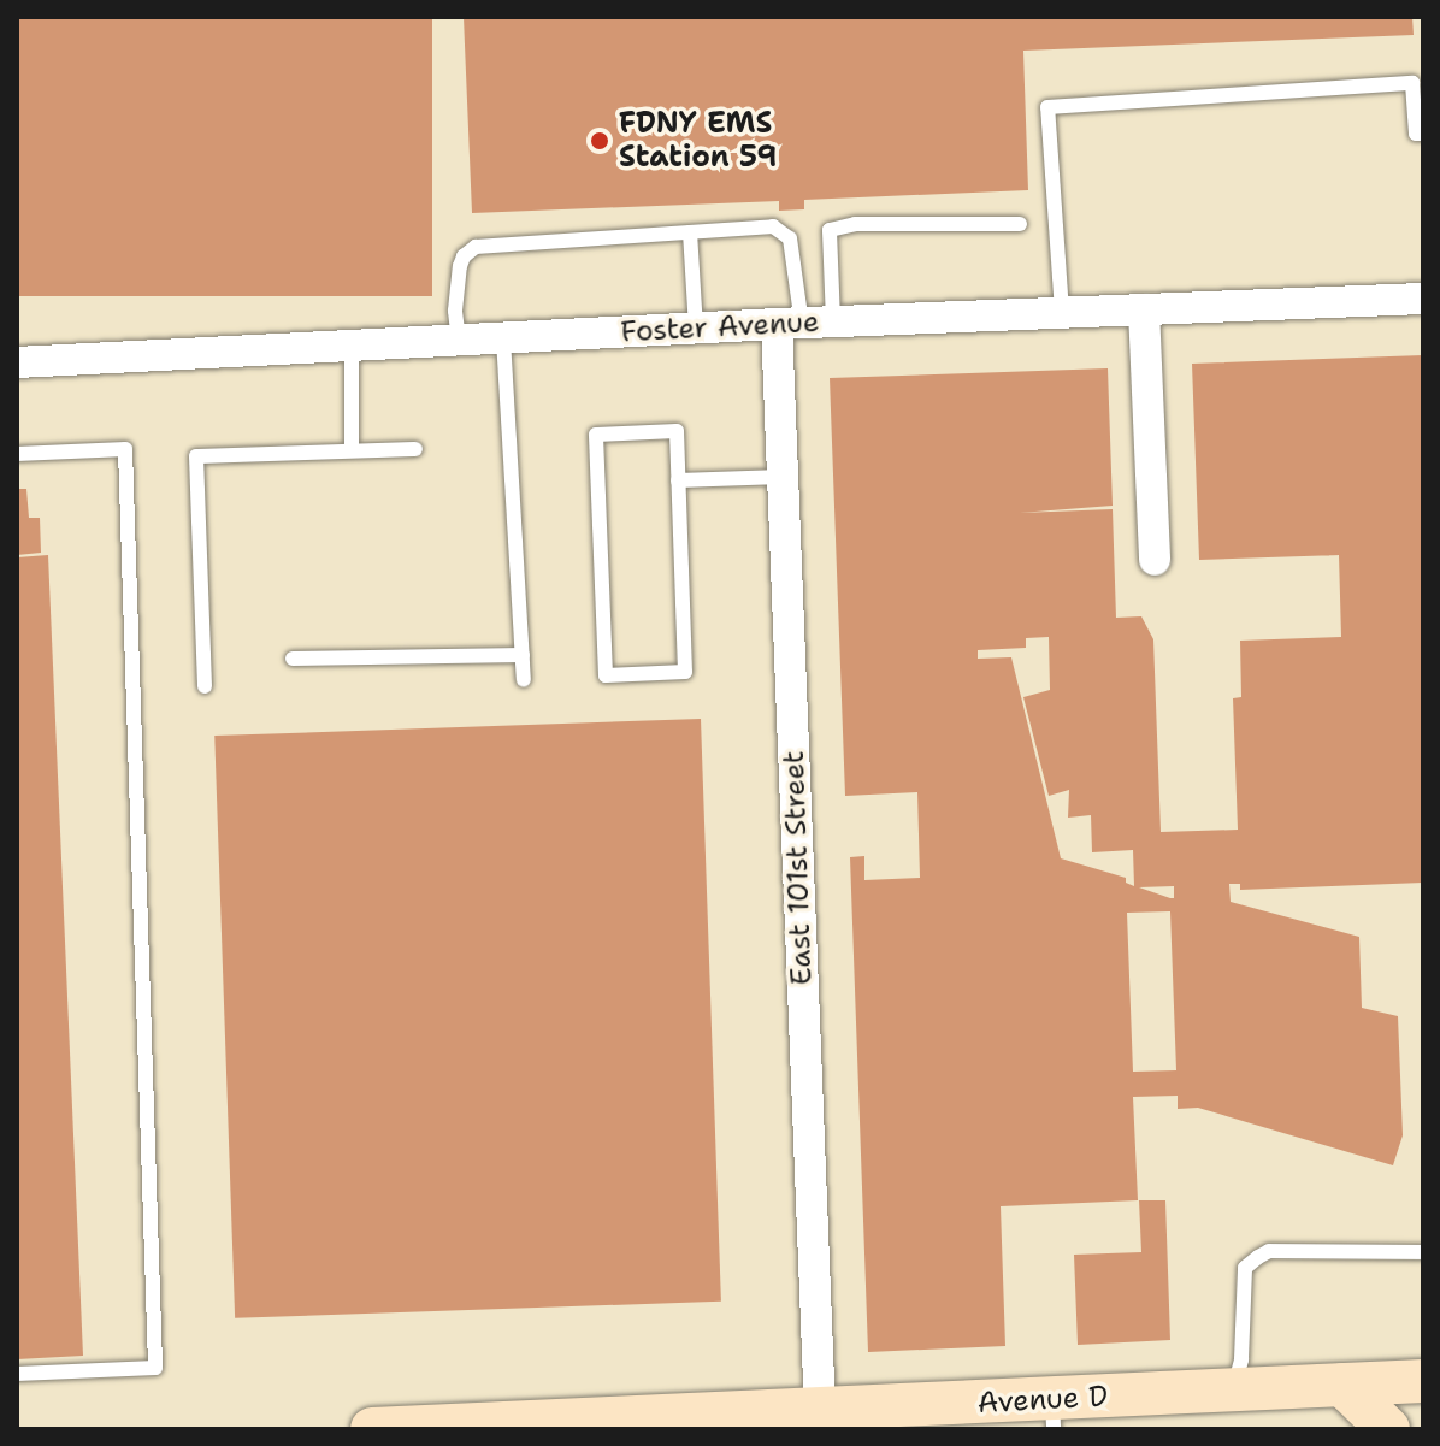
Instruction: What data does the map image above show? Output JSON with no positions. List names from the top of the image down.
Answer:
{
  "streets": {
    "main road": ["Avenue D"],
    "street": ["Foster Avenue", "East 101st Street"]
  },
  "crossings": [
    ["Foster Avenue", "East 101st Street"],
    ["East 101st Street", "Avenue D"]
  ],
  "places": ["FDNY EMS Station 59"]
}
